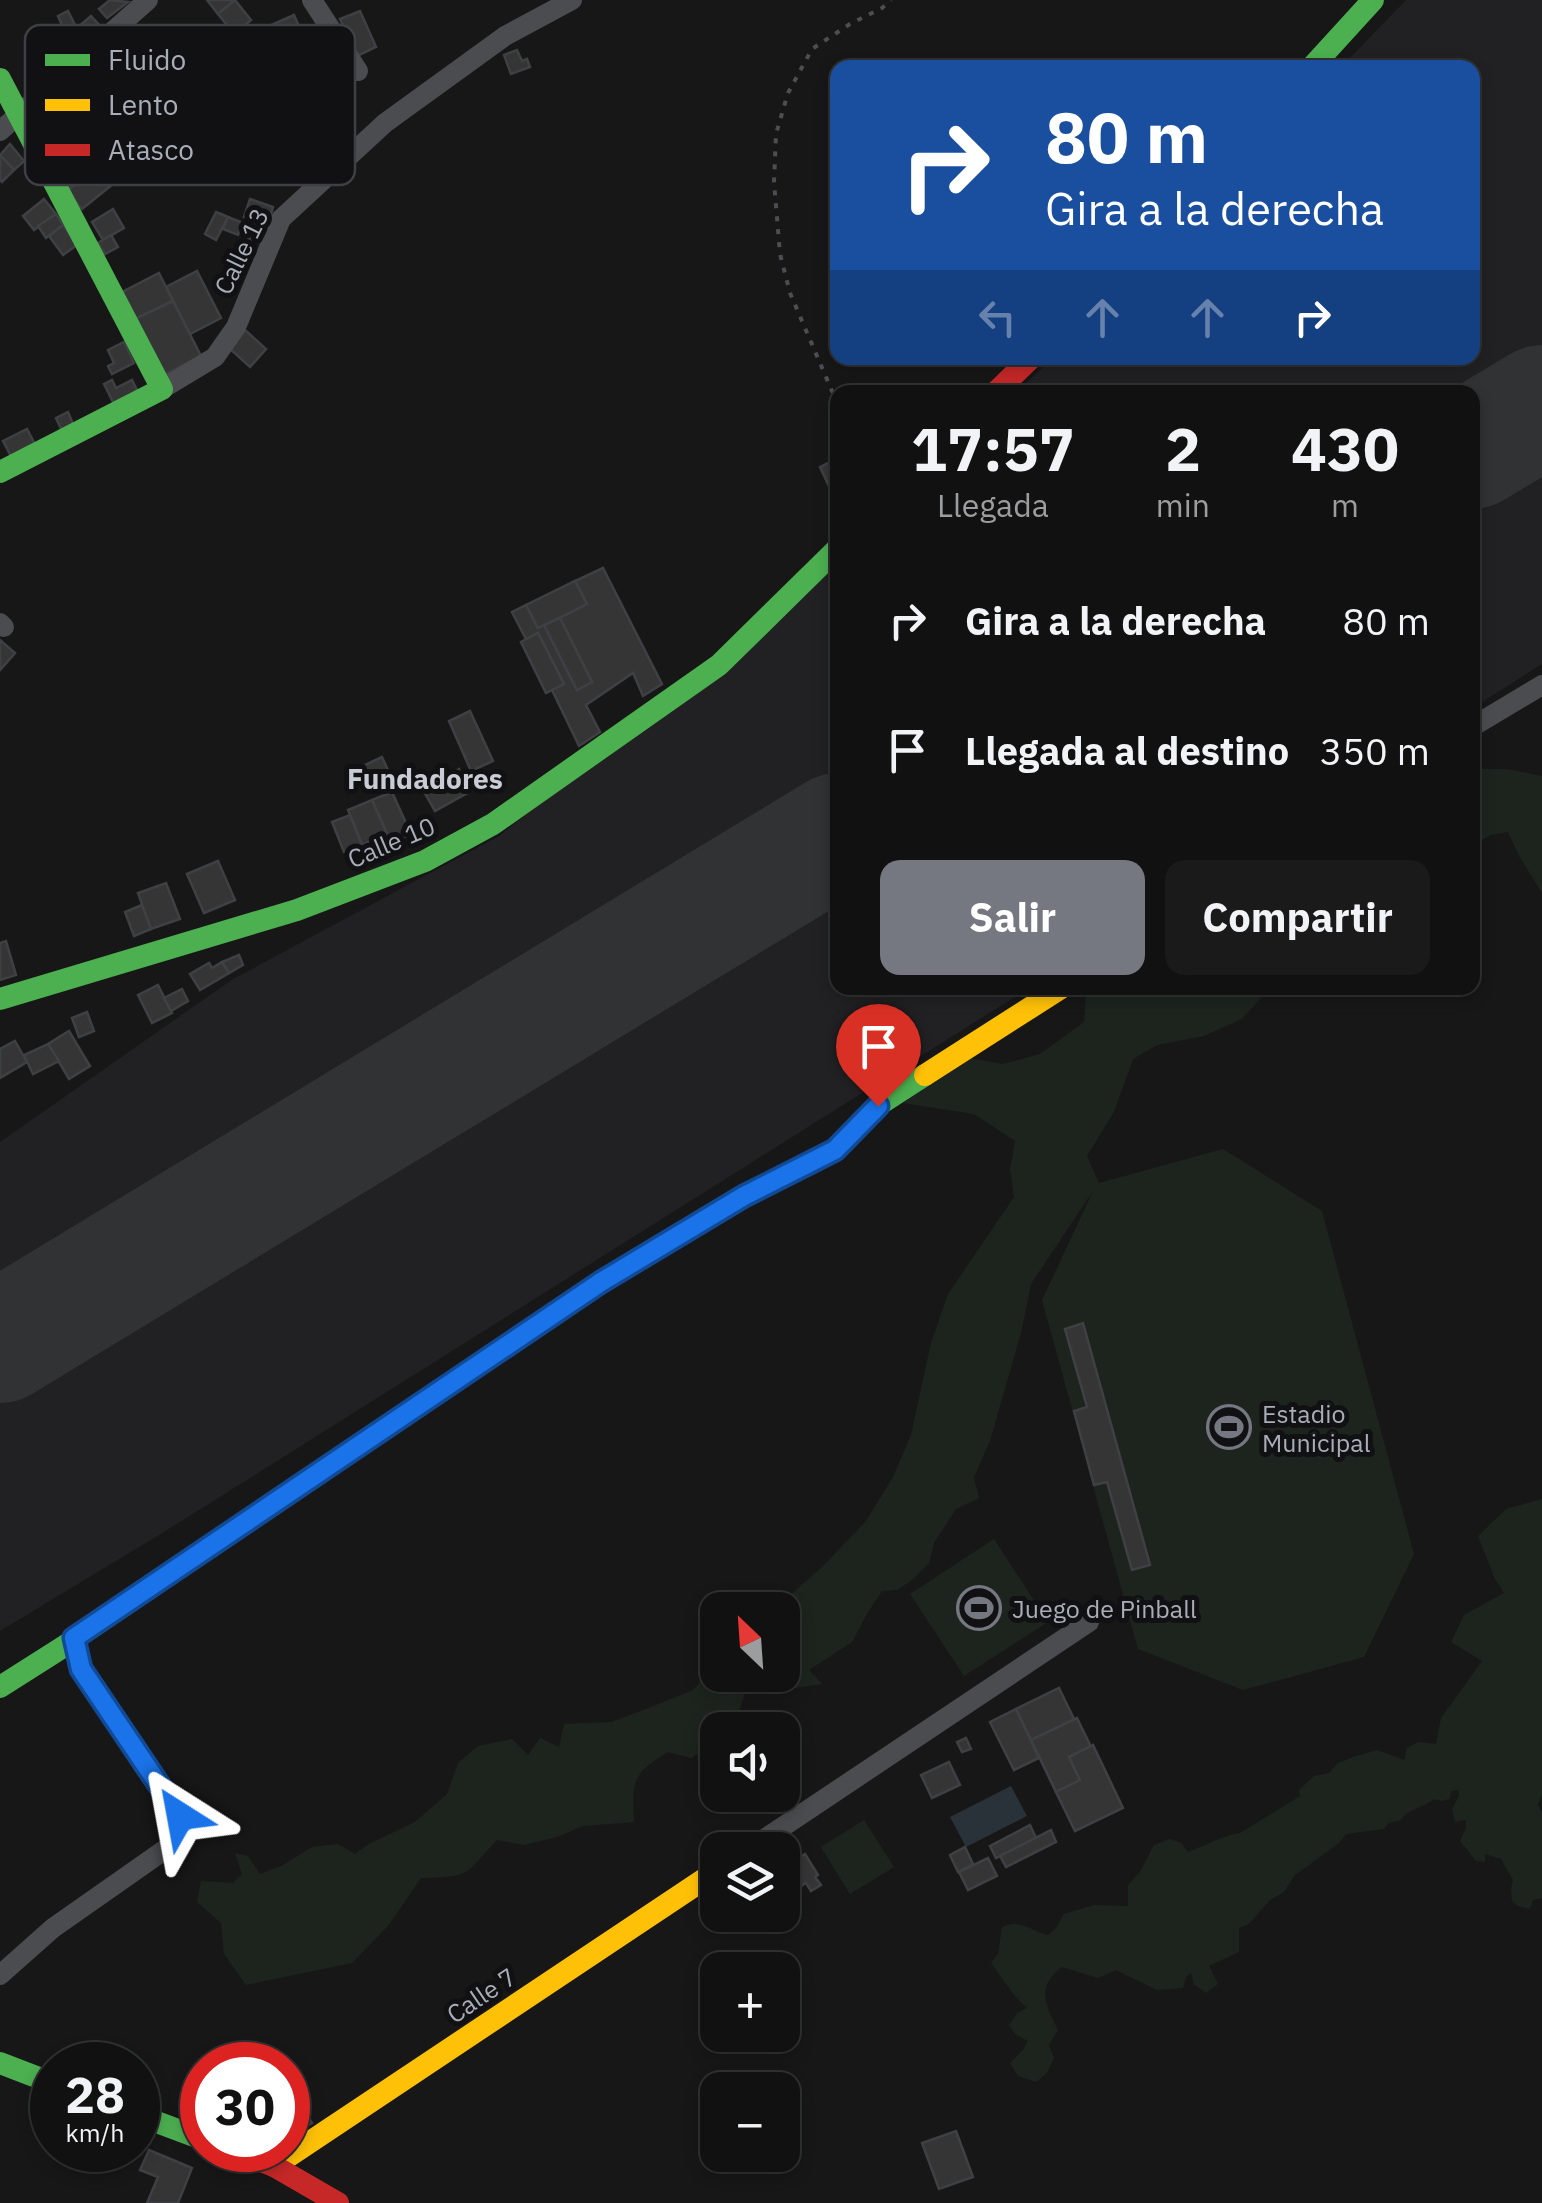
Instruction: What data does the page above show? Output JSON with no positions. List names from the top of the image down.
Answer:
{
  "streets": {
    "street": ["Calle 13", "Calle 10", "Calle 7"]
  },
  "districts": ["Fundadores"],
  "places": {
    "sports": ["Estadio Municipal", "Juego de Pinball"]
  },
  "legend": ["Fluido", "Lento", "Atasco"],
  "north": "top left",
  "page": {
    "turn": ["80 m", "Gira a la derecha"],
    "eta": [
      "17:57",
      "Llegada",
      "2",
      "min",
      "430",
      "m"
    ],
    "list": [
      {
        "name": "Gira a la derecha",
        "value": "80 m"
      },
      {
        "name": "Llegada al destino",
        "value": "350 m"
      }
    ],
    "buttons": ["Salir", "Compartir"],
    "map_buttons": ["+", "−"],
    "speed": "28 km/h",
    "limit": "30"
  }
}
